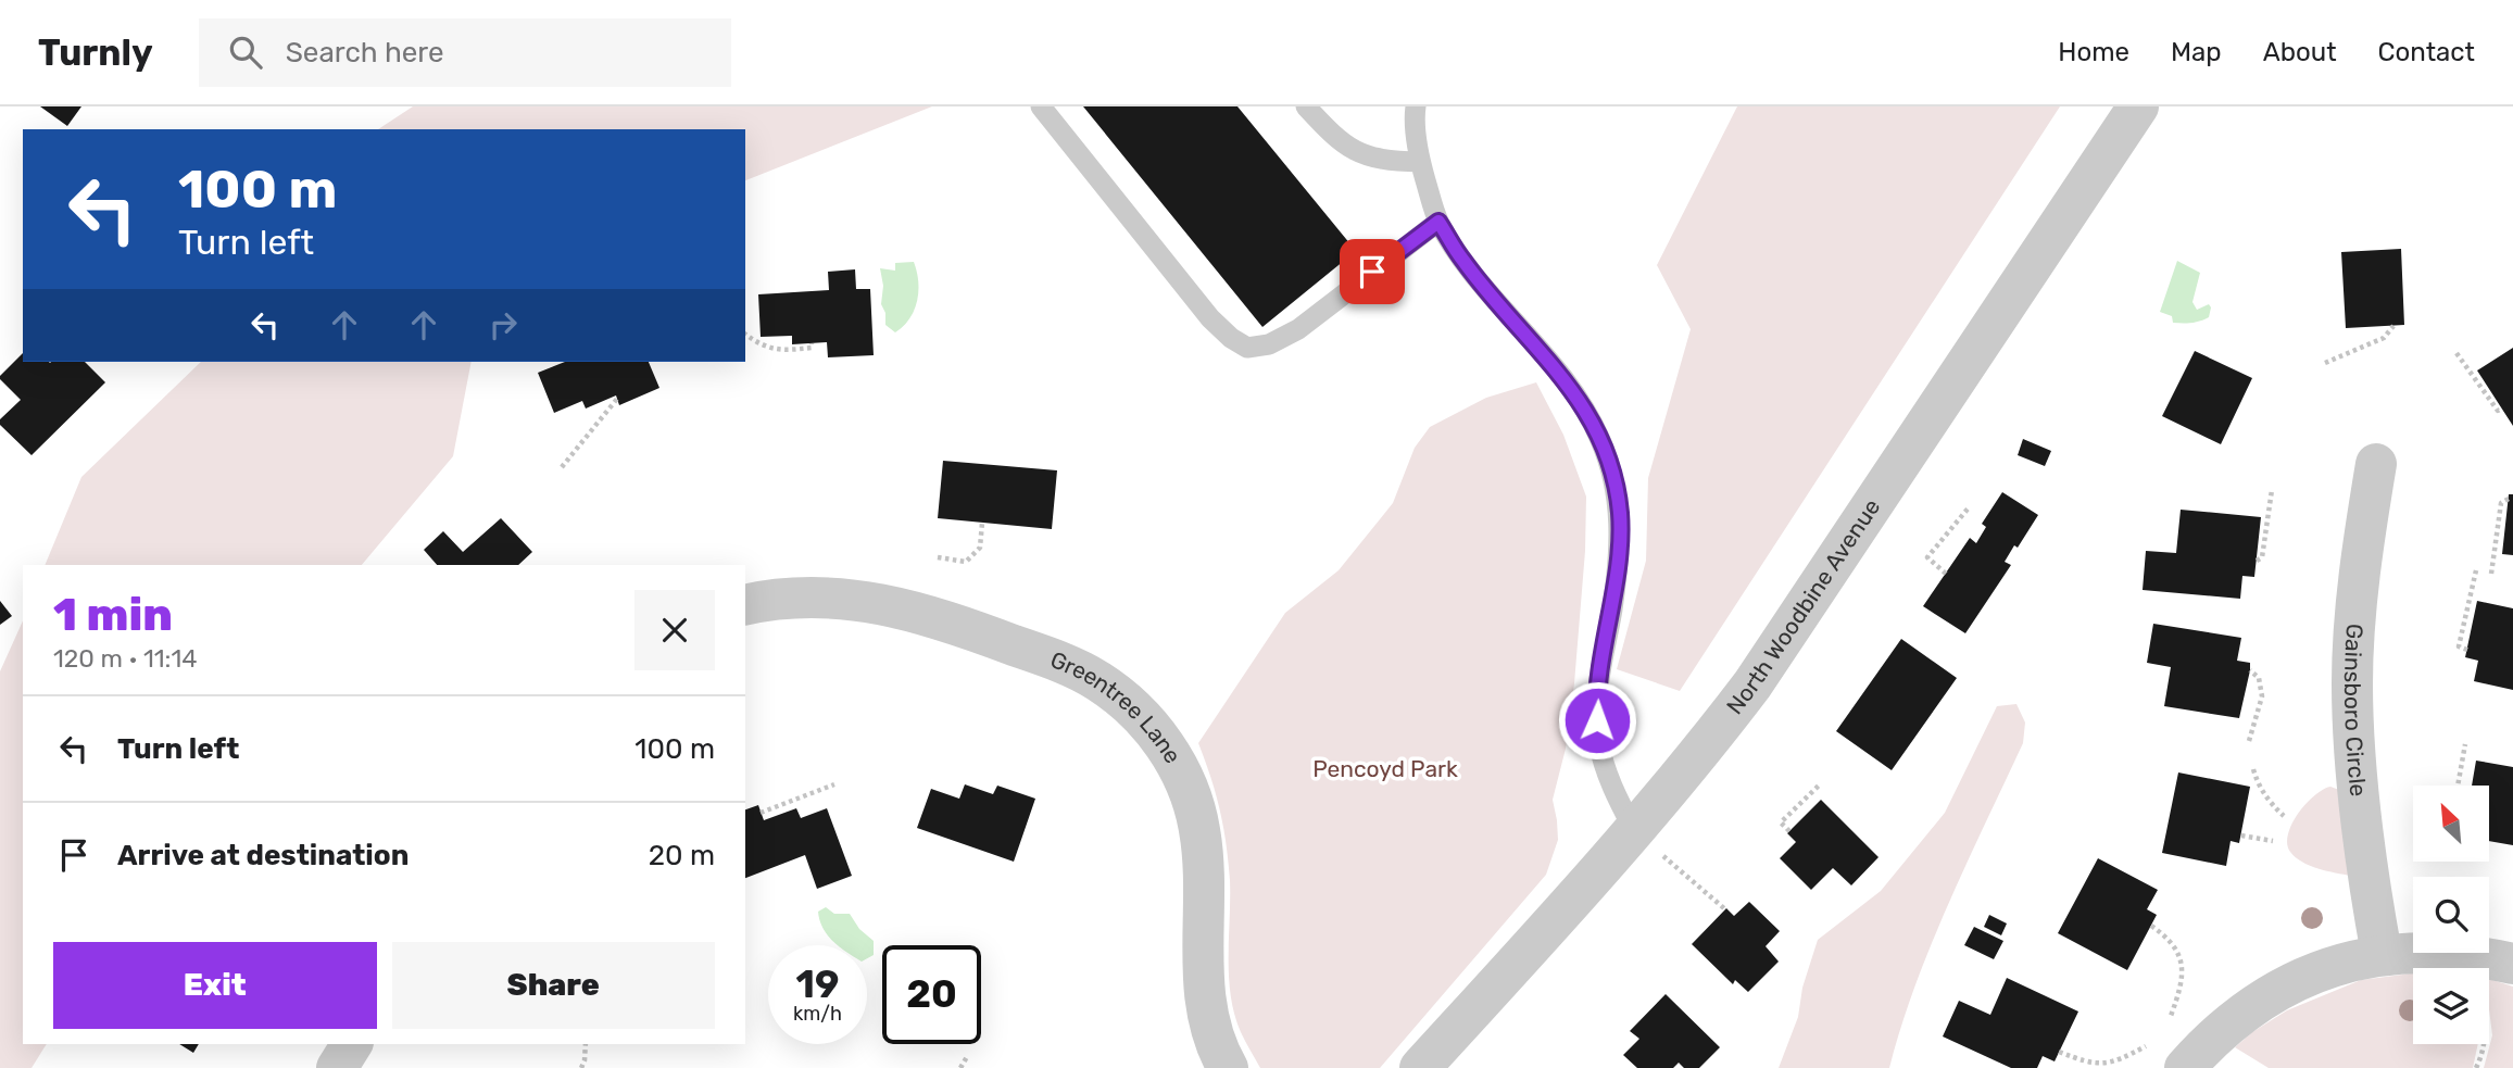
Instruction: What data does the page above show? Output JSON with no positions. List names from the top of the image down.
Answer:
{
  "streets": {
    "street": ["North Woodbine Avenue", "Gainsboro Circle", "Greentree Lane"]
  },
  "parks": ["Pencoyd Park"],
  "north": "top left",
  "page": {
    "header": "Turnly",
    "search": "Search here",
    "nav": [
      "Home",
      "Map",
      "About",
      "Contact"
    ],
    "turn": ["100 m", "Turn left"],
    "heading": ["1 min", "120 m · 11:14"],
    "list": [
      {
        "name": "Turn left",
        "value": "100 m"
      },
      {
        "name": "Arrive at destination",
        "value": "20 m"
      }
    ],
    "buttons": ["Exit", "Share"],
    "speed": "19 km/h",
    "limit": "20"
  }
}
